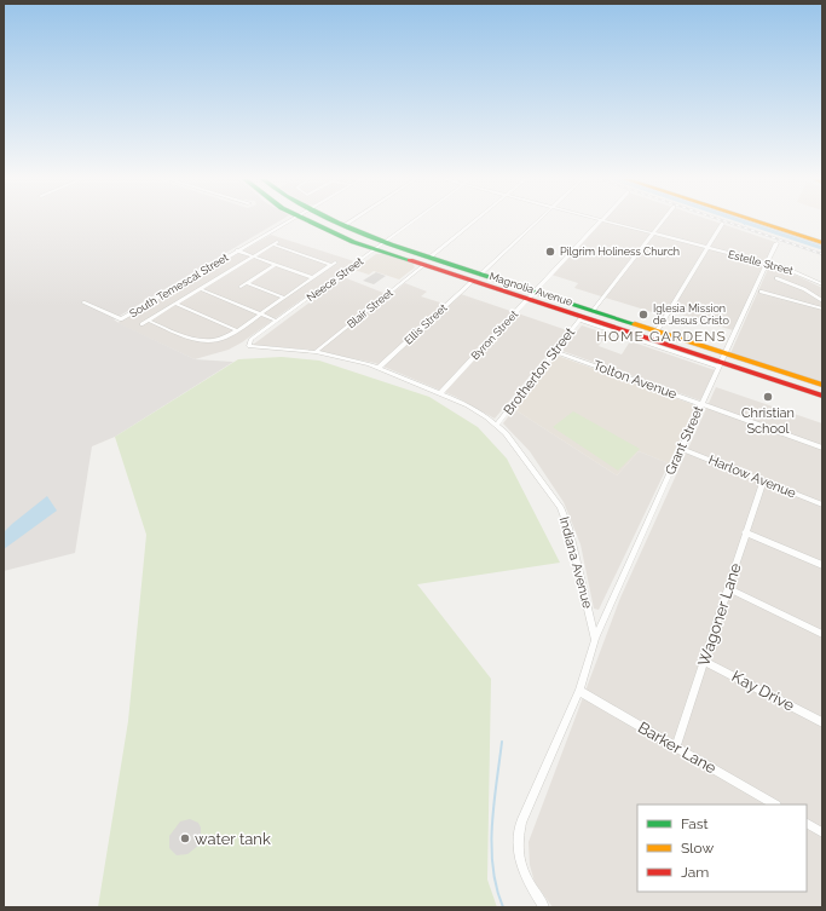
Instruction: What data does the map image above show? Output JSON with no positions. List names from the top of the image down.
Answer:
{
  "streets": {
    "main road": ["Magnolia Avenue"],
    "street": [
      "Estelle Street",
      "Neece Street",
      "South Temescal Street",
      "Blair Street",
      "Ellis Street",
      "Byron Street",
      "Brotherton Street",
      "Tolton Avenue",
      "Grant Street",
      "Harlow Avenue",
      "Indiana Avenue",
      "Wagoner Lane",
      "Kay Drive",
      "Barker Lane"
    ]
  },
  "crossings": [
    ["Estelle Street", "Grant Street"],
    ["Neece Street", "Magnolia Avenue"],
    ["Neece Street", "Indiana Avenue"],
    ["Magnolia Avenue", "Blair Street"],
    ["Magnolia Avenue", "Ellis Street"],
    ["Magnolia Avenue", "Byron Street"],
    ["Magnolia Avenue", "Brotherton Street"],
    ["Magnolia Avenue", "Grant Street"],
    ["Blair Street", "Indiana Avenue"],
    ["Ellis Street", "Indiana Avenue"],
    ["Byron Street", "Indiana Avenue"],
    ["Brotherton Street", "Tolton Avenue"],
    ["Brotherton Street", "Indiana Avenue"],
    ["Tolton Avenue", "Grant Street"],
    ["Grant Street", "Harlow Avenue"],
    ["Grant Street", "Indiana Avenue"],
    ["Harlow Avenue", "Wagoner Lane"],
    ["Wagoner Lane", "Kay Drive"],
    ["Wagoner Lane", "Barker Lane"]
  ],
  "districts": ["HOME GARDENS"],
  "places": [
    "Pilgrim Holiness Church",
    "Iglesia Mission de Jesus Cristo",
    "Christian School",
    "water tank"
  ],
  "legend": ["Fast", "Slow", "Jam"]
}
